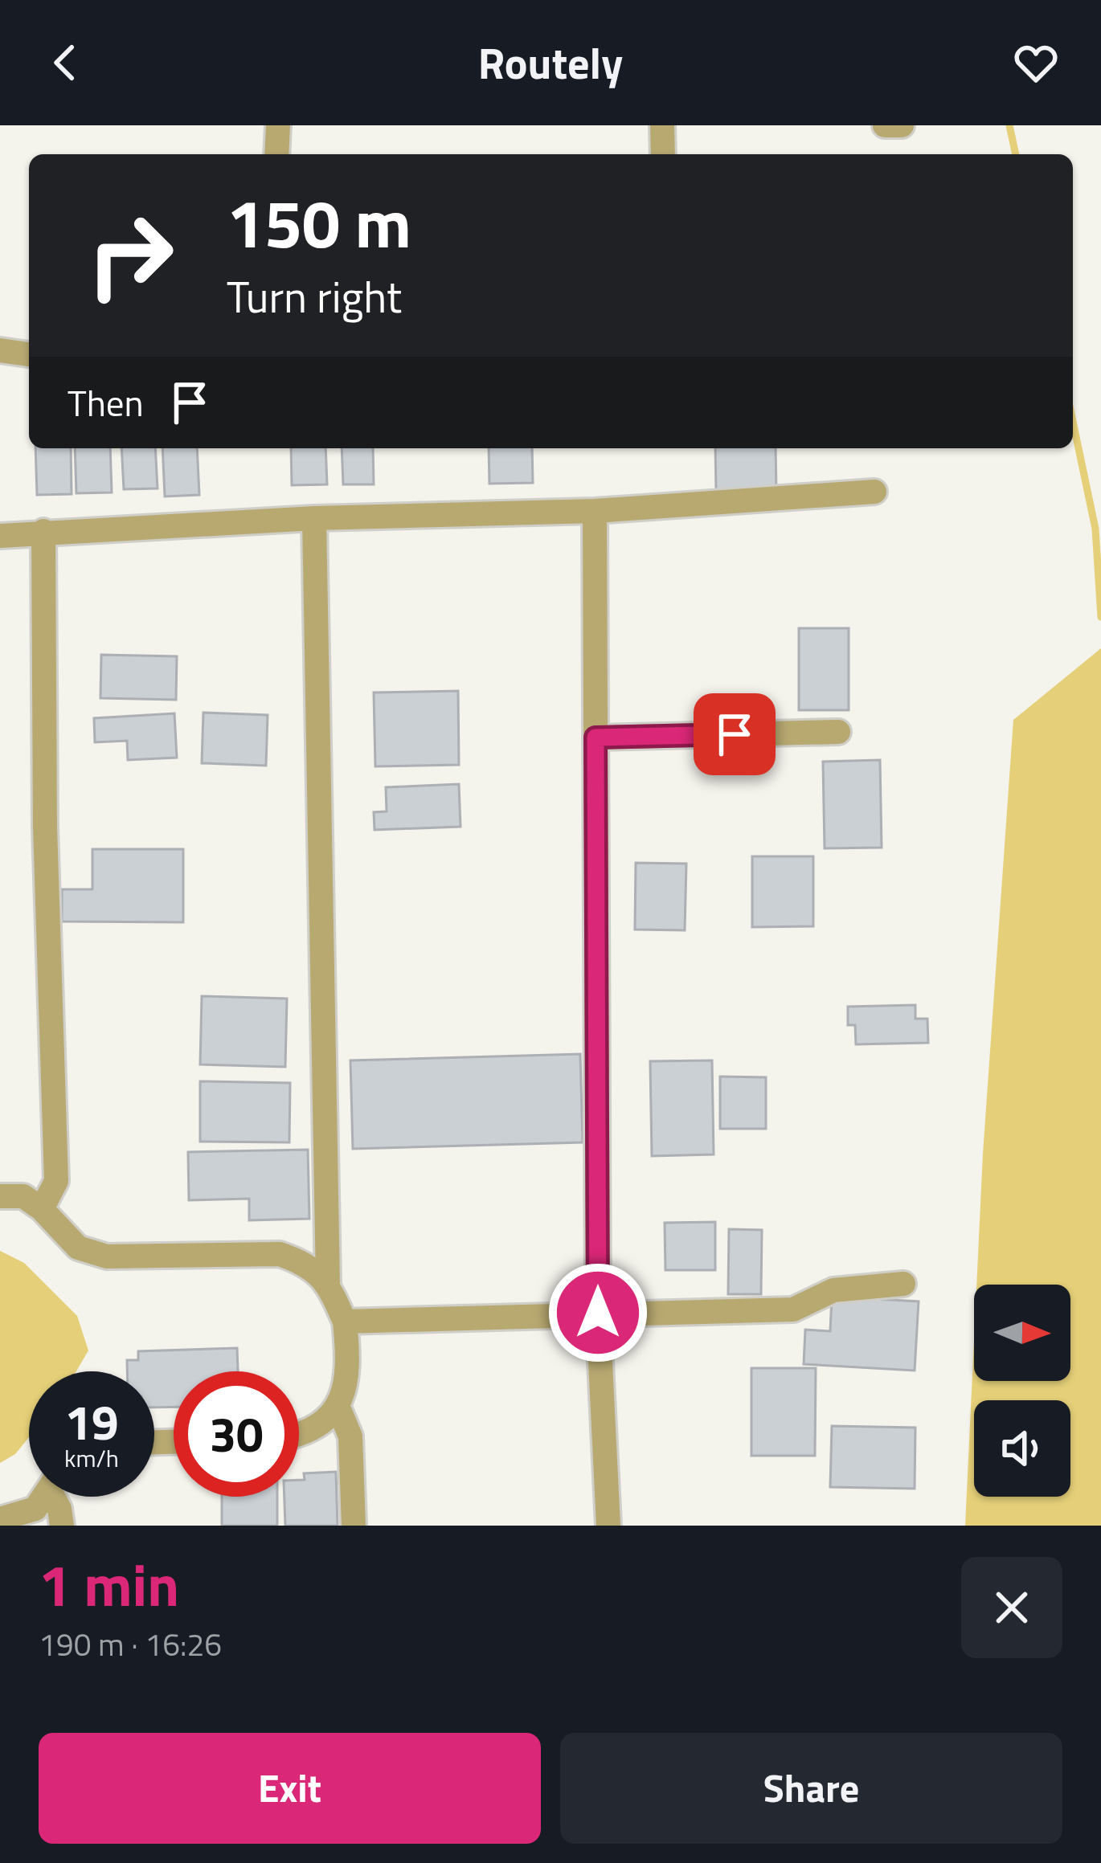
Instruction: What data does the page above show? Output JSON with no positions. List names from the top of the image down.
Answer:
{
  "north": "right",
  "page": {
    "header": "Routely",
    "turn": ["150 m", "Turn right"],
    "then": "Then",
    "speed": "19 km/h",
    "limit": "30",
    "heading": ["1 min", "190 m · 16:26"],
    "buttons": ["Exit", "Share"]
  }
}
